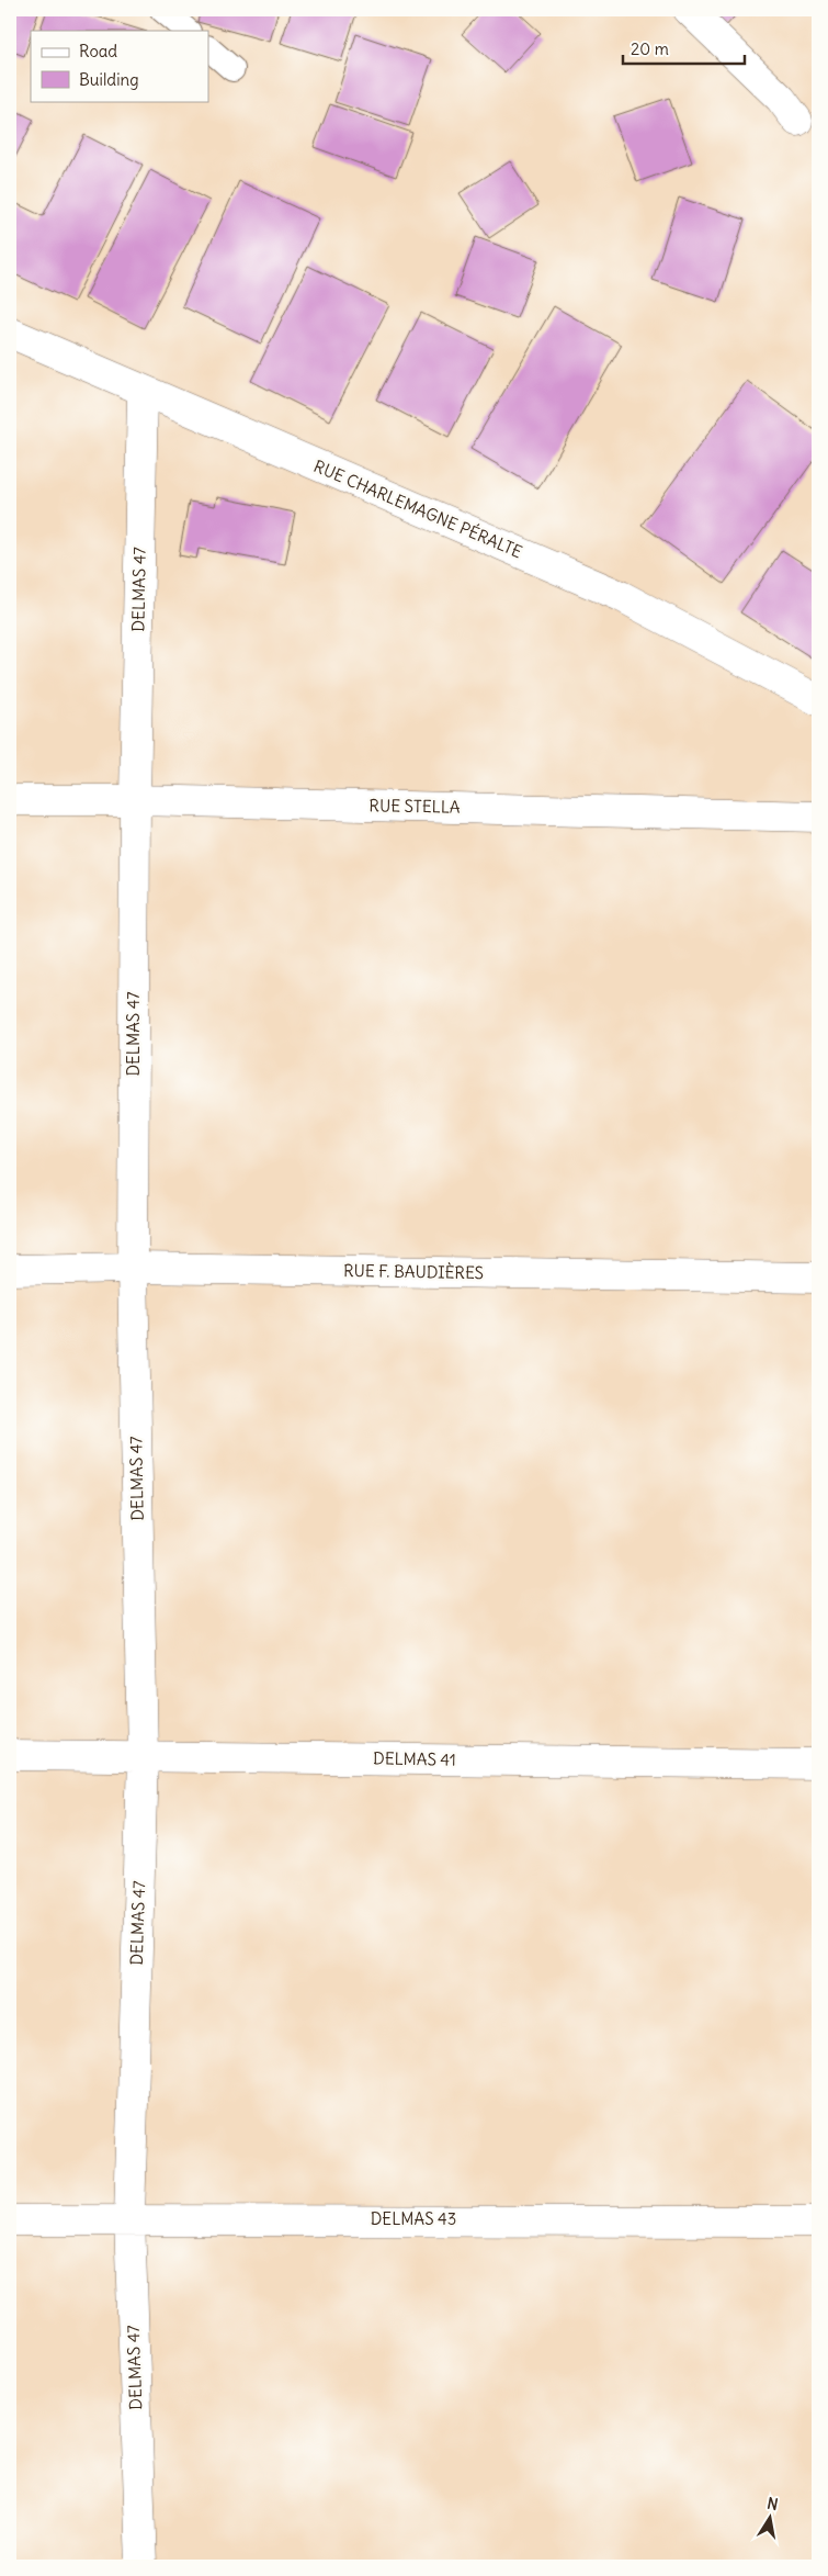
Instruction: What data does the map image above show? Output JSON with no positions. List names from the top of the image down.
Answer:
{
  "streets": {
    "street": [
      "RUE CHARLEMAGNE PÉRALTE",
      "DELMAS 47",
      "RUE STELLA",
      "RUE F. BAUDIÈRES",
      "DELMAS 41",
      "DELMAS 43"
    ]
  },
  "crossings": [
    ["RUE CHARLEMAGNE PÉRALTE", "DELMAS 47"],
    ["DELMAS 47", "RUE STELLA"],
    ["DELMAS 47", "RUE F. BAUDIÈRES"],
    ["DELMAS 47", "DELMAS 41"],
    ["DELMAS 47", "DELMAS 43"]
  ],
  "legend": ["Road", "Building"],
  "scale_bar": "20 m",
  "north": "top"
}
